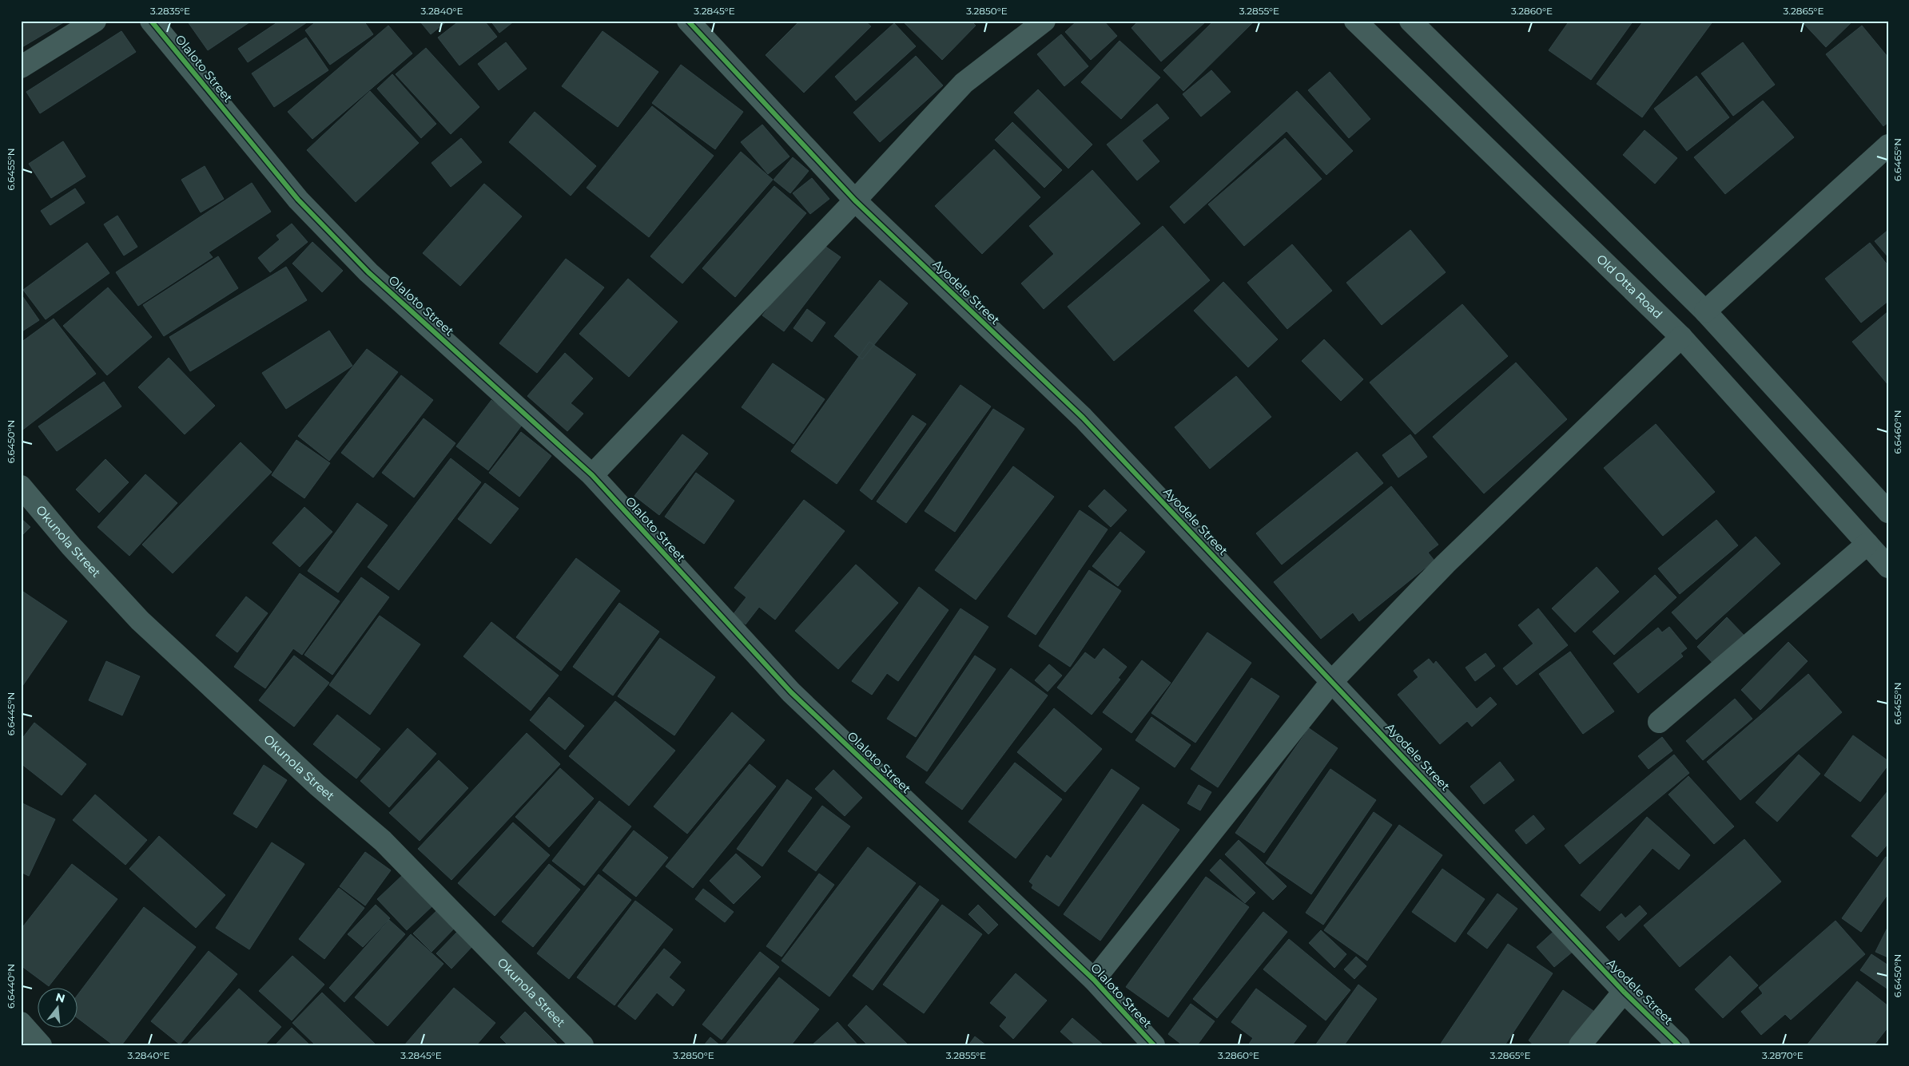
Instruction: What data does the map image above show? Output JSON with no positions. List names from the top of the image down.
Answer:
{
  "streets": {
    "street": [
      "Olaloto Street",
      "Old Otta Road",
      "Ayodele Street",
      "Okunola Street"
    ]
  },
  "north": "top",
  "coordinates": [
    "3.2835°E",
    "3.2840°E",
    "3.2845°E",
    "3.2850°E",
    "3.2855°E",
    "3.2860°E",
    "3.2865°E",
    "6.6465°N",
    "6.6455°N",
    "6.6460°N",
    "6.6450°N",
    "6.6445°N",
    "6.6440°N",
    "3.2870°E"
  ]
}
